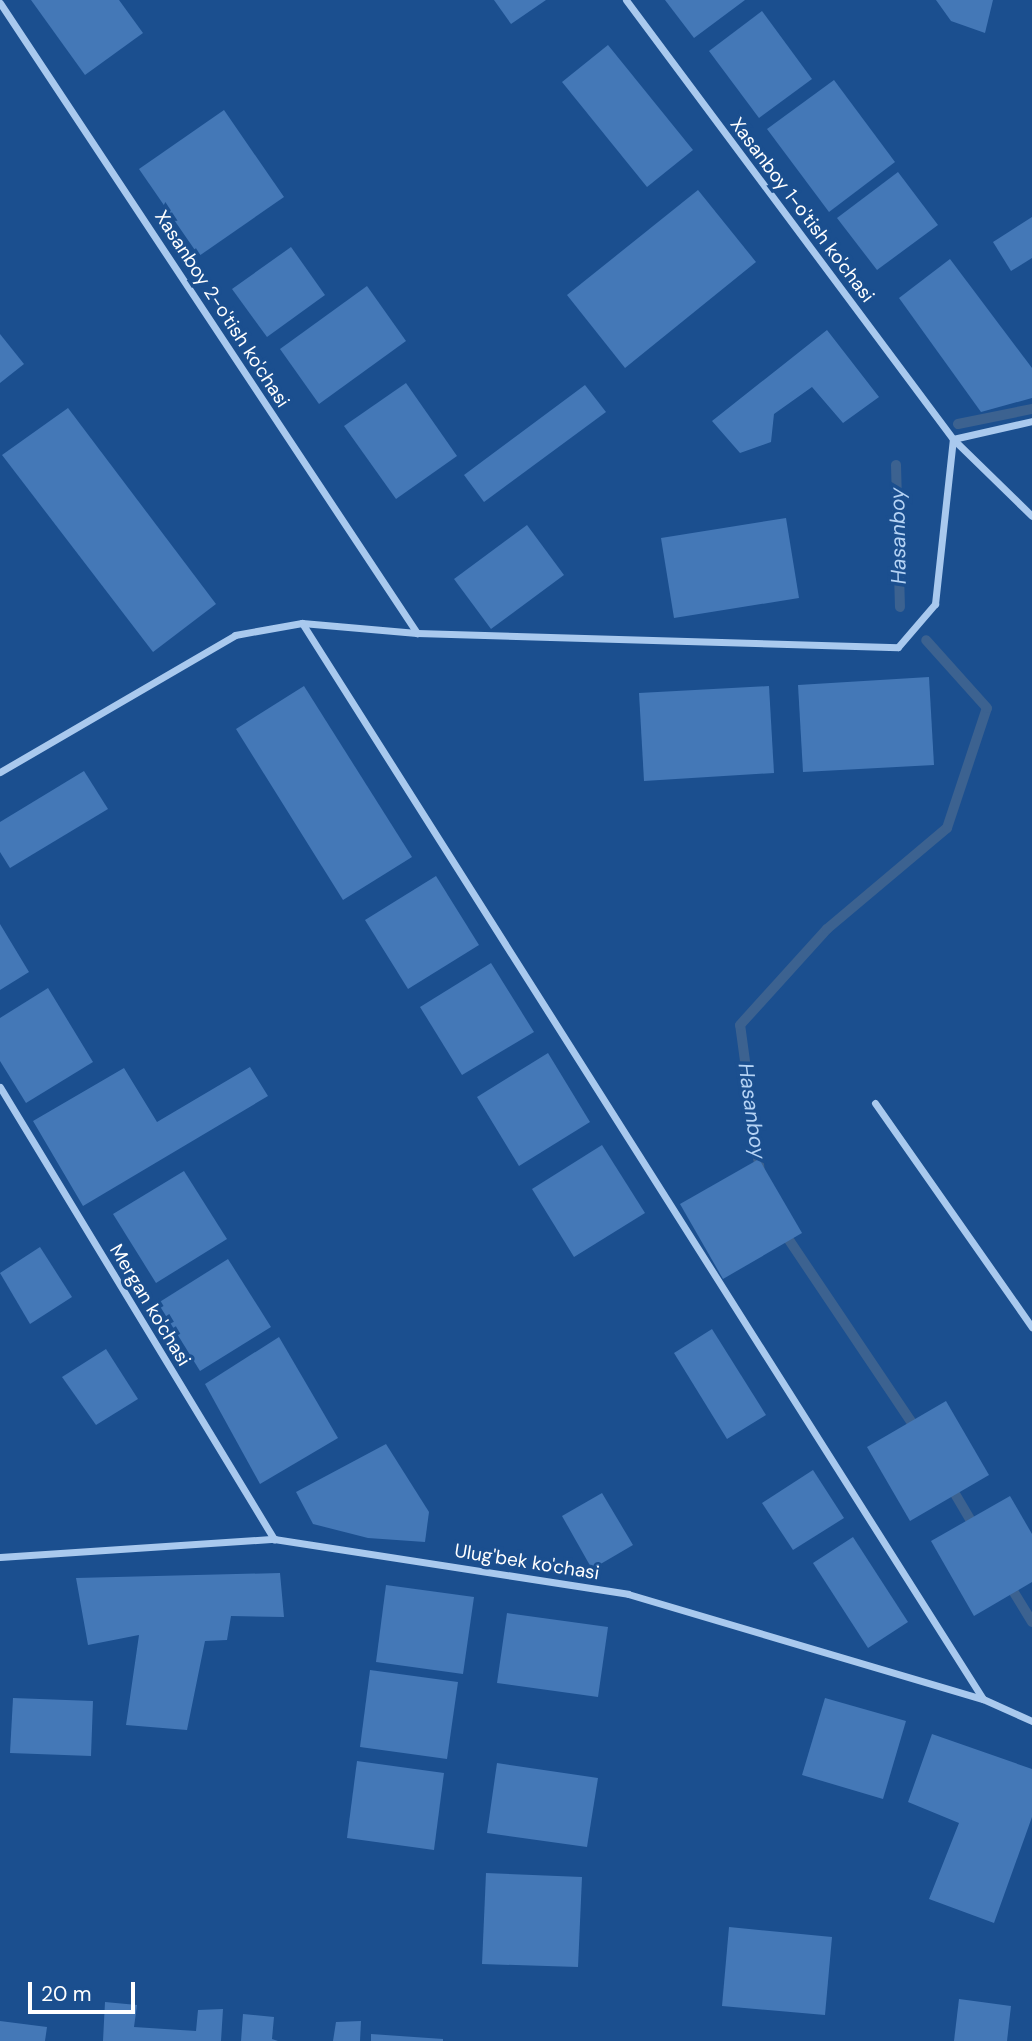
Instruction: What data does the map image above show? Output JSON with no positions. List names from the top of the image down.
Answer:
{
  "streets": {
    "street": [
      "Xasanboy 1-o'tish ko'chasi",
      "Xasanboy 2-o'tish ko'chasi",
      "Mergan ko'chasi",
      "Ulug'bek ko'chasi"
    ]
  },
  "crossings": [
    ["Mergan ko'chasi", "Ulug'bek ko'chasi"]
  ],
  "water": ["Hasanboy"],
  "scale_bar": "20 m"
}
